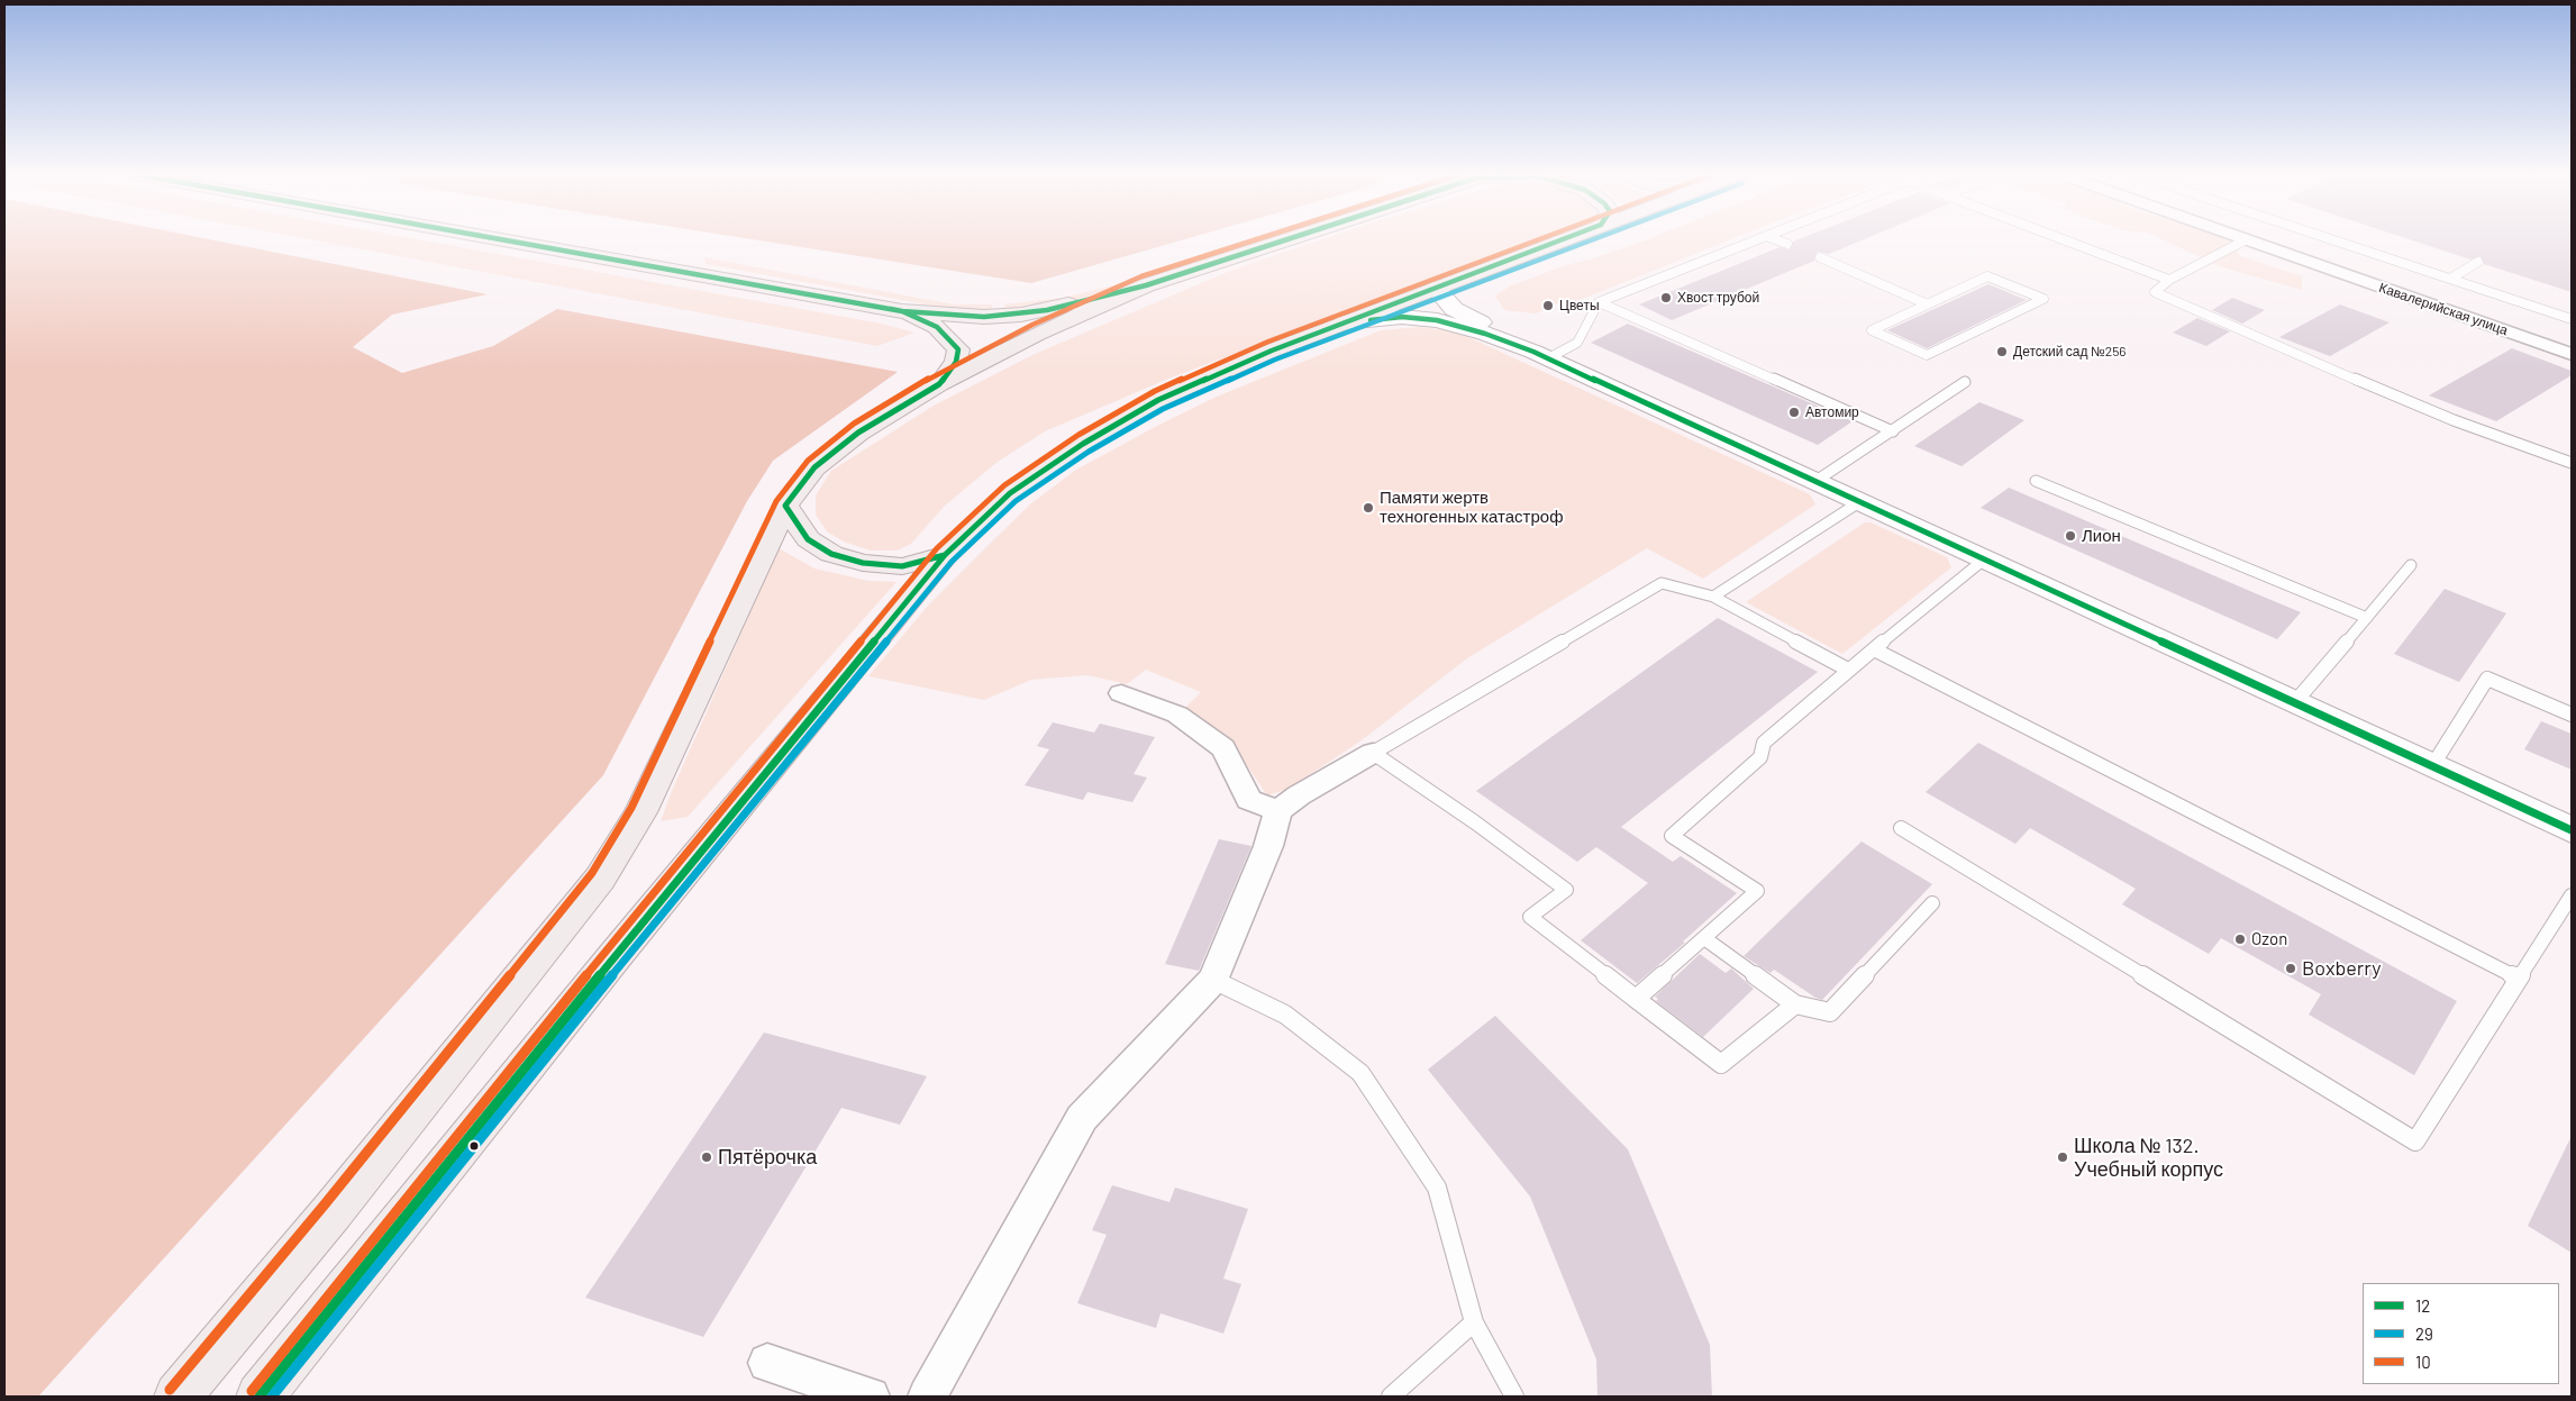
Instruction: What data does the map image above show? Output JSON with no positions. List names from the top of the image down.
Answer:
{
  "streets": {
    "street": ["Кавалерийская улица"]
  },
  "places": [
    "Хвост трубой",
    "Цветы",
    "Детский сад №256",
    "Автомир",
    "Памяти жертв техногенных катастроф",
    "Лион",
    "Ozon",
    "Boxberry",
    "Пятёрочка",
    "Школа № 132. Учебный корпус"
  ],
  "lines": ["transit line 12", "transit line 29", "transit line 10"],
  "legend": ["12", "29", "10"]
}
